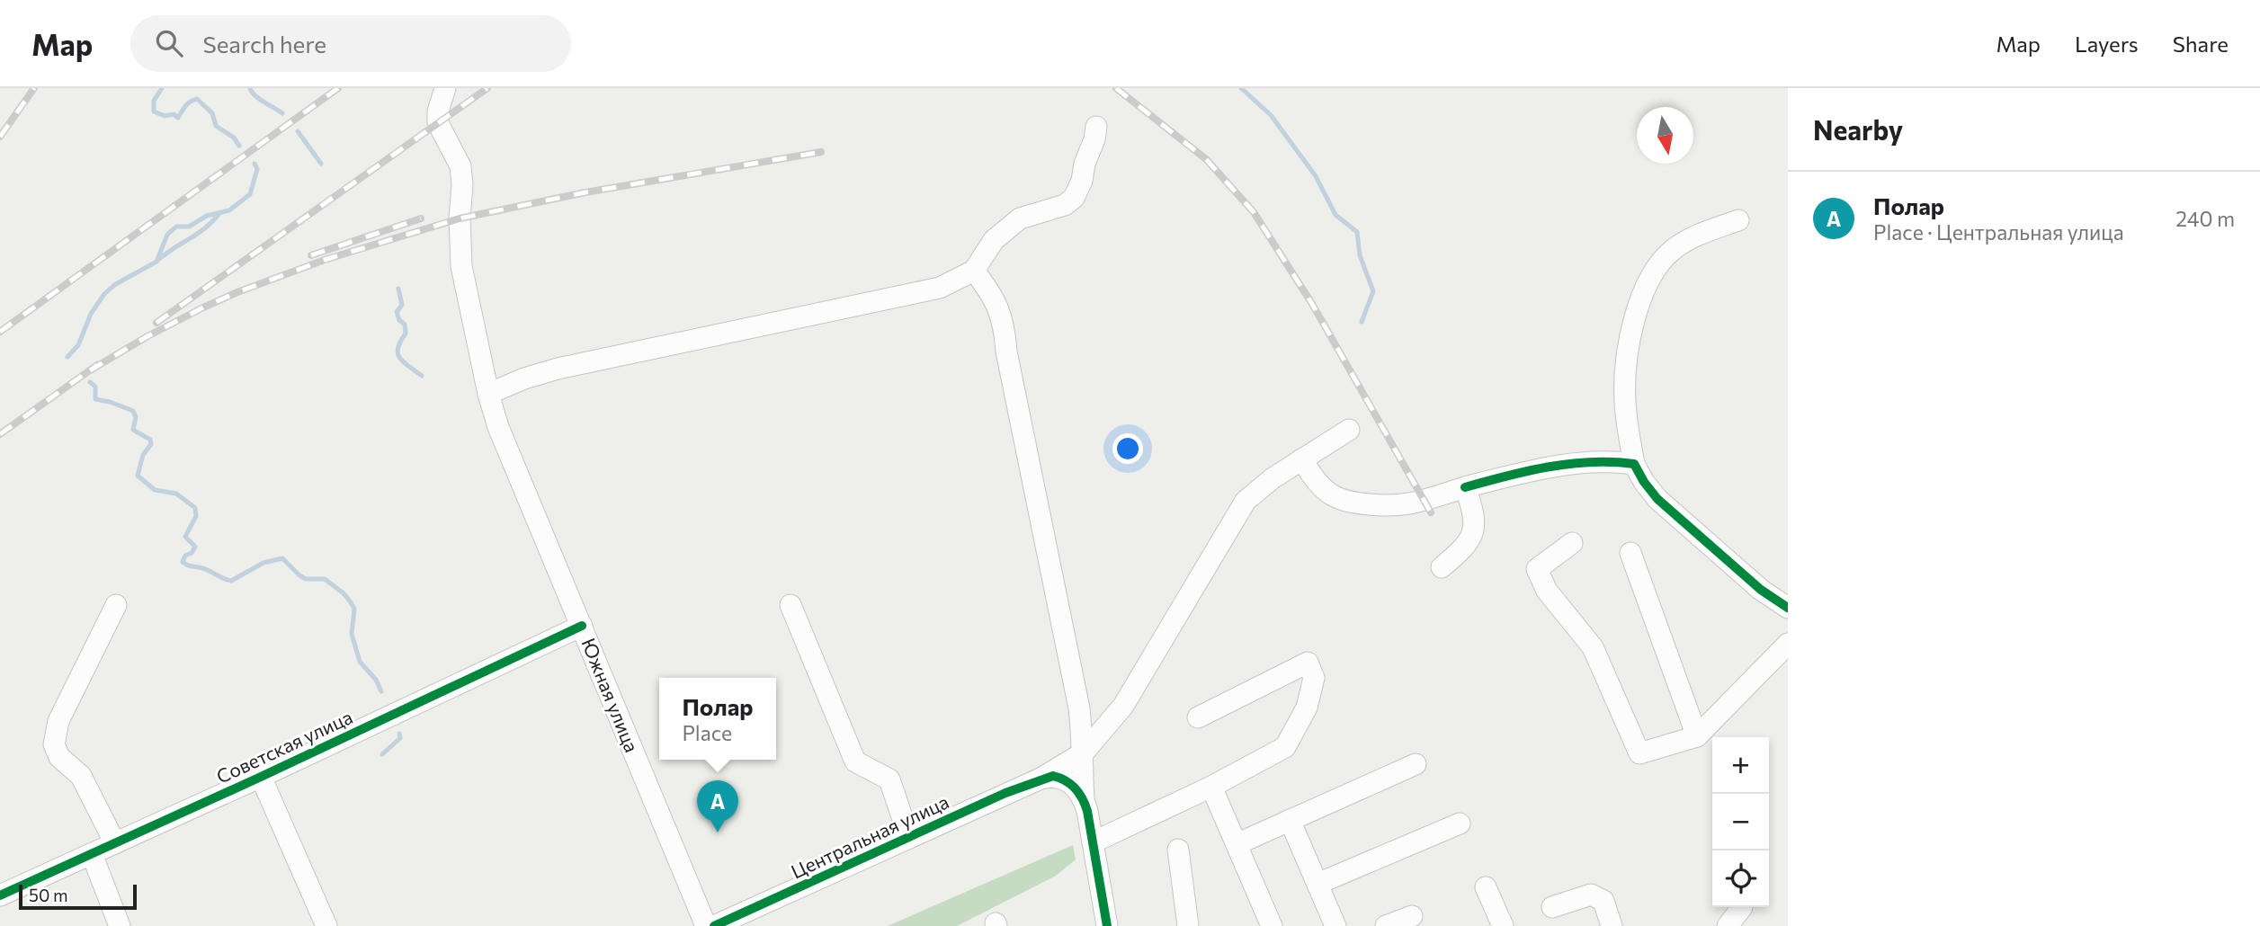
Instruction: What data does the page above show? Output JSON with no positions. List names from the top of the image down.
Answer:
{
  "streets": {
    "street": ["Южная улица", "Советская улица", "Центральная улица"]
  },
  "crossings": [
    ["Южная улица", "Советская улица"]
  ],
  "scale_bar": "50 m",
  "north": "bottom",
  "page": {
    "header": "Map",
    "search": "Search here",
    "nav": ["Map", "Layers", "Share"],
    "heading": "Nearby",
    "list": [
      {
        "mark": "A",
        "name": "Полар",
        "note": "Place · Центральная улица",
        "value": "240 m"
      }
    ],
    "popup": ["Полар", "Place"],
    "map_buttons": ["+", "−"],
    "pins": "A",
    "scale": "50 m"
  }
}
